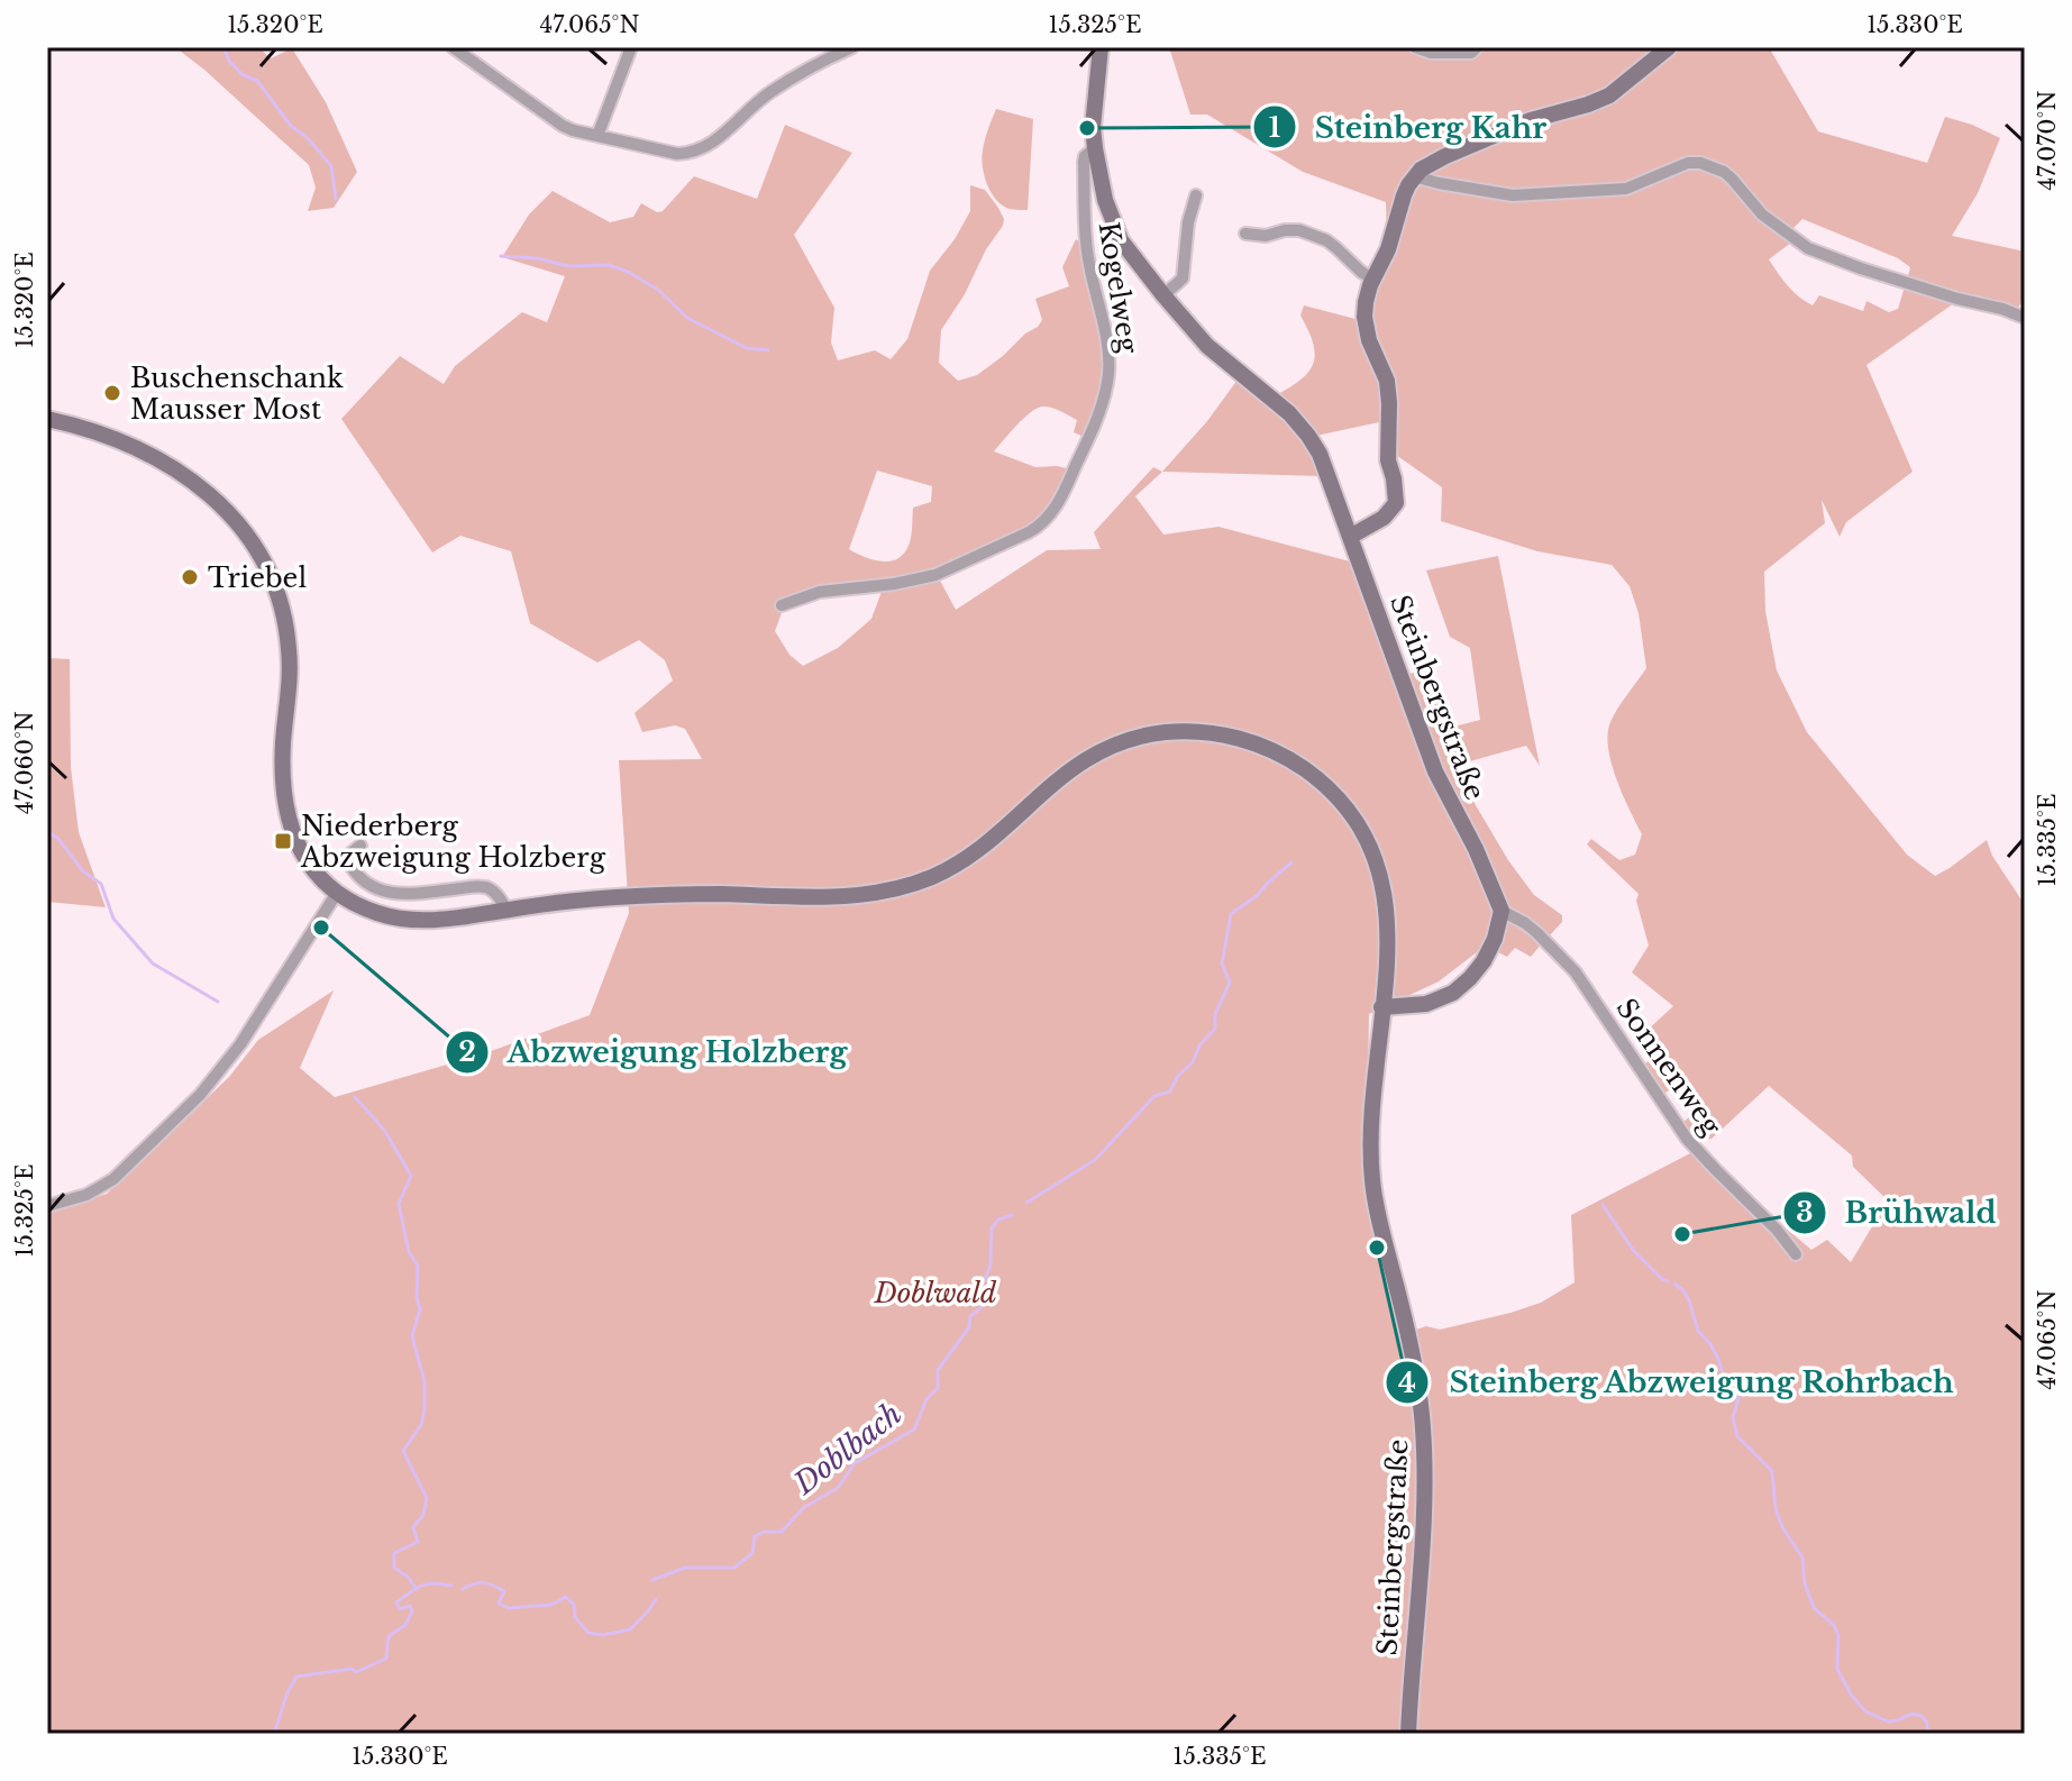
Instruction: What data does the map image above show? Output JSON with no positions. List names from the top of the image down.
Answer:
{
  "streets": {
    "main road": ["Steinbergstraße"],
    "street": ["Kogelweg", "Sonnenweg"]
  },
  "crossings": [
    ["Kogelweg", "Steinbergstraße"],
    ["Steinbergstraße", "Sonnenweg"]
  ],
  "water": ["Doblbach"],
  "parks": ["Doblwald"],
  "places": {
    "other": [
      "Steinberg Kahr",
      "Buschenschank Mausser Most",
      "Triebel",
      "Abzweigung Holzberg",
      "Brühwald",
      "Steinberg Abzweigung Rohrbach"
    ],
    "transit": ["Niederberg Abzweigung Holzberg"]
  },
  "coordinates": [
    "15.320°E",
    "47.065°N",
    "15.325°E",
    "15.330°E",
    "47.070°N",
    "47.060°N",
    "15.335°E"
  ]
}
